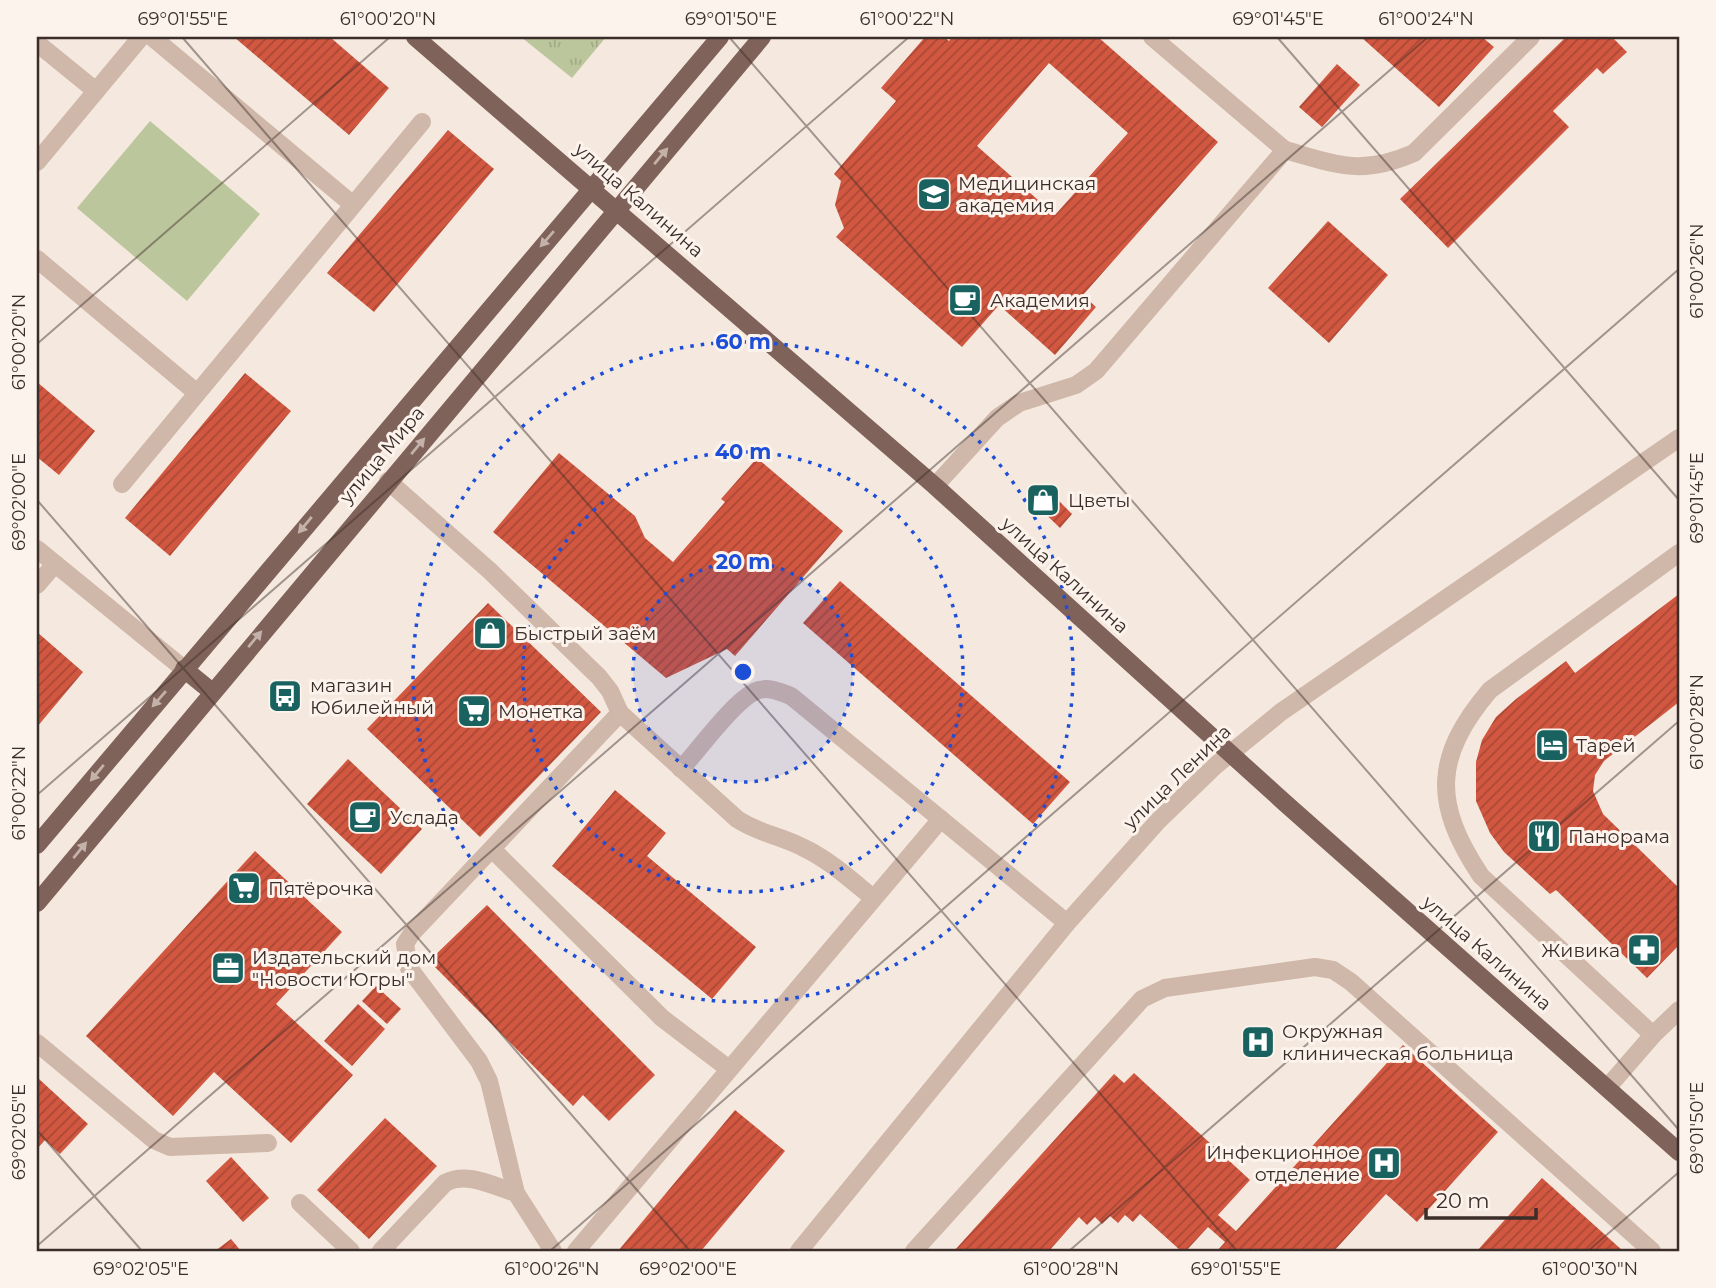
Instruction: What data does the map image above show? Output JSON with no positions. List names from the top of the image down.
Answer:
{
  "streets": {
    "main road": ["улица Калинина", "улица Мира"],
    "street": ["улица Ленина"]
  },
  "crossings": [
    ["улица Калинина", "улица Мира"],
    ["улица Калинина", "улица Ленина"]
  ],
  "places": {
    "school or university": ["Медицинская академия"],
    "cafe": ["Академия", "Услада"],
    "shop": ["Цветы", "Быстрый заём"],
    "bus stop": ["магазин Юбилейный"],
    "supermarket": ["Монетка", "Пятёрочка"],
    "hotel": ["Тарей"],
    "restaurant": ["Панорама"],
    "pharmacy": ["Живика"],
    "office": ["Издательский дом \"Новости Югры\""],
    "hospital": ["Окружная клиническая больница", "Инфекционное отделение"]
  },
  "scale_bar": "20 m",
  "coordinates": [
    "69°01'55\"E",
    "61°00'20\"N",
    "69°01'50\"E",
    "61°00'22\"N",
    "69°01'45\"E",
    "61°00'24\"N",
    "61°00'26\"N",
    "69°02'00\"E",
    "61°00'28\"N",
    "69°02'05\"E",
    "61°00'30\"N"
  ],
  "rings": ["60 m", "40 m", "20 m"]
}
